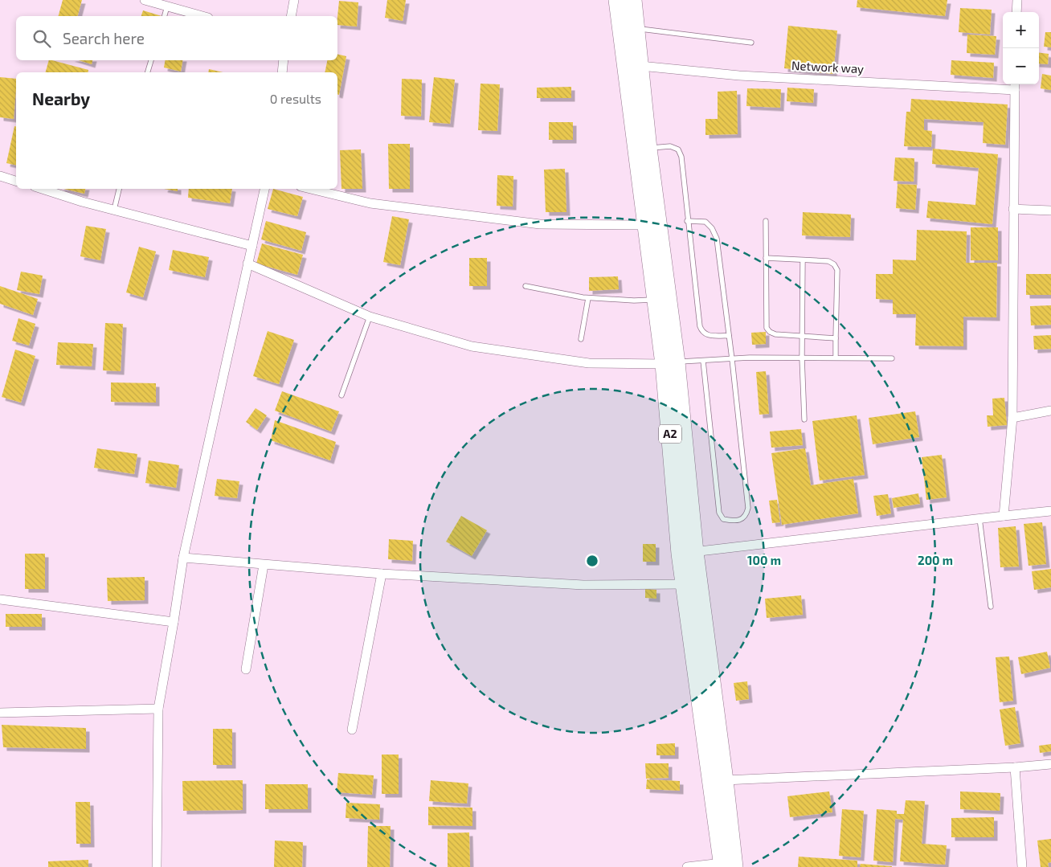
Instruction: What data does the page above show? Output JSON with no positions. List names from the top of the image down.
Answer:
{
  "streets": {
    "highway": ["A2"],
    "street": ["Network way"]
  },
  "crossings": [
    ["Network way", "A2"]
  ],
  "page": {
    "map_buttons": ["+", "−"],
    "search": "Search here",
    "heading": ["Nearby", "0 results"]
  },
  "rings": ["100 m", "200 m"]
}
